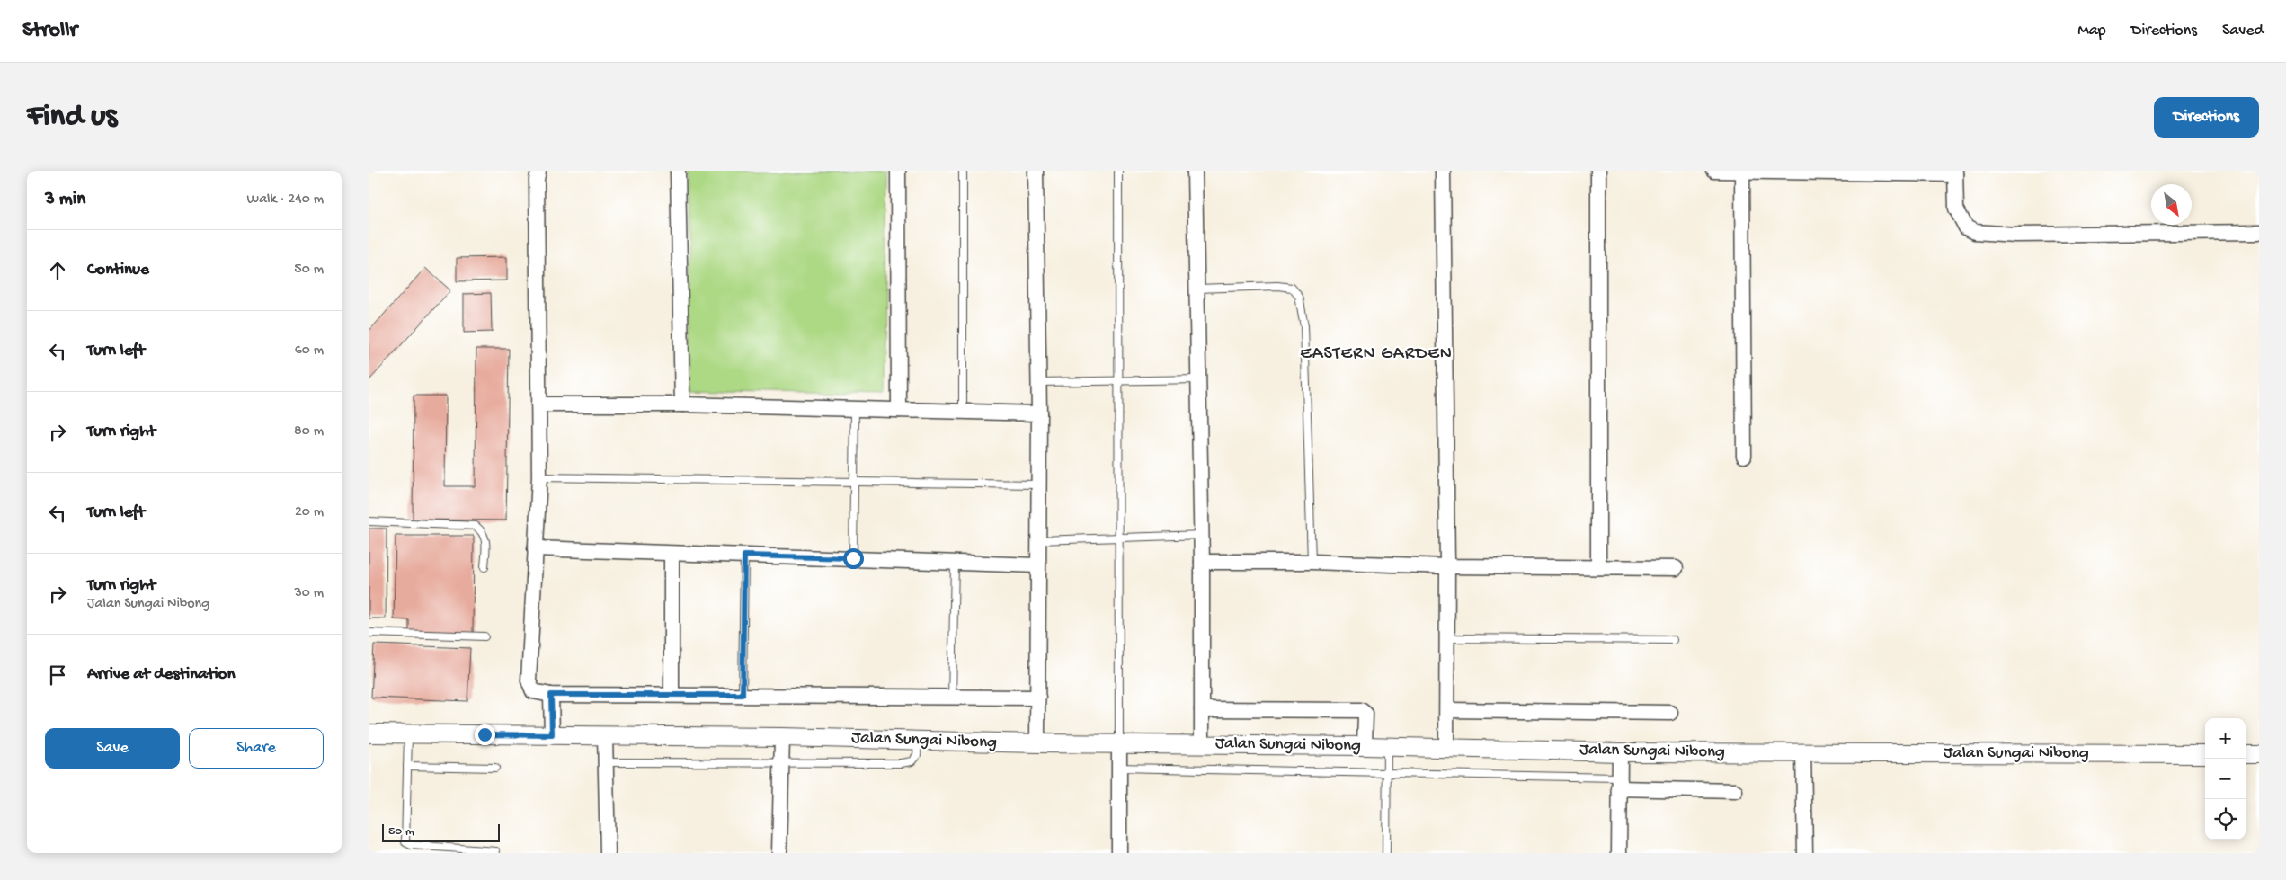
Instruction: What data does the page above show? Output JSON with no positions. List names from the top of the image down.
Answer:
{
  "streets": {
    "street": ["Jalan Sungai Nibong"]
  },
  "districts": ["EASTERN GARDEN"],
  "scale_bar": "50 m",
  "north": "bottom right",
  "page": {
    "header": "Strollr",
    "nav": ["Map", "Directions", "Saved"],
    "buttons": [
      "Directions",
      ["Save", "Share"]
    ],
    "title": "Find us",
    "heading": ["3 min", "Walk · 240 m"],
    "list": [
      ["Continue", "50 m"],
      ["Turn left", "60 m"],
      ["Turn right", "80 m"],
      ["Turn left", "20 m"],
      ["Turn right", "Jalan Sungai Nibong", "30 m"],
      "Arrive at destination"
    ],
    "map_buttons": ["+", "−"],
    "scale": "50 m"
  }
}
